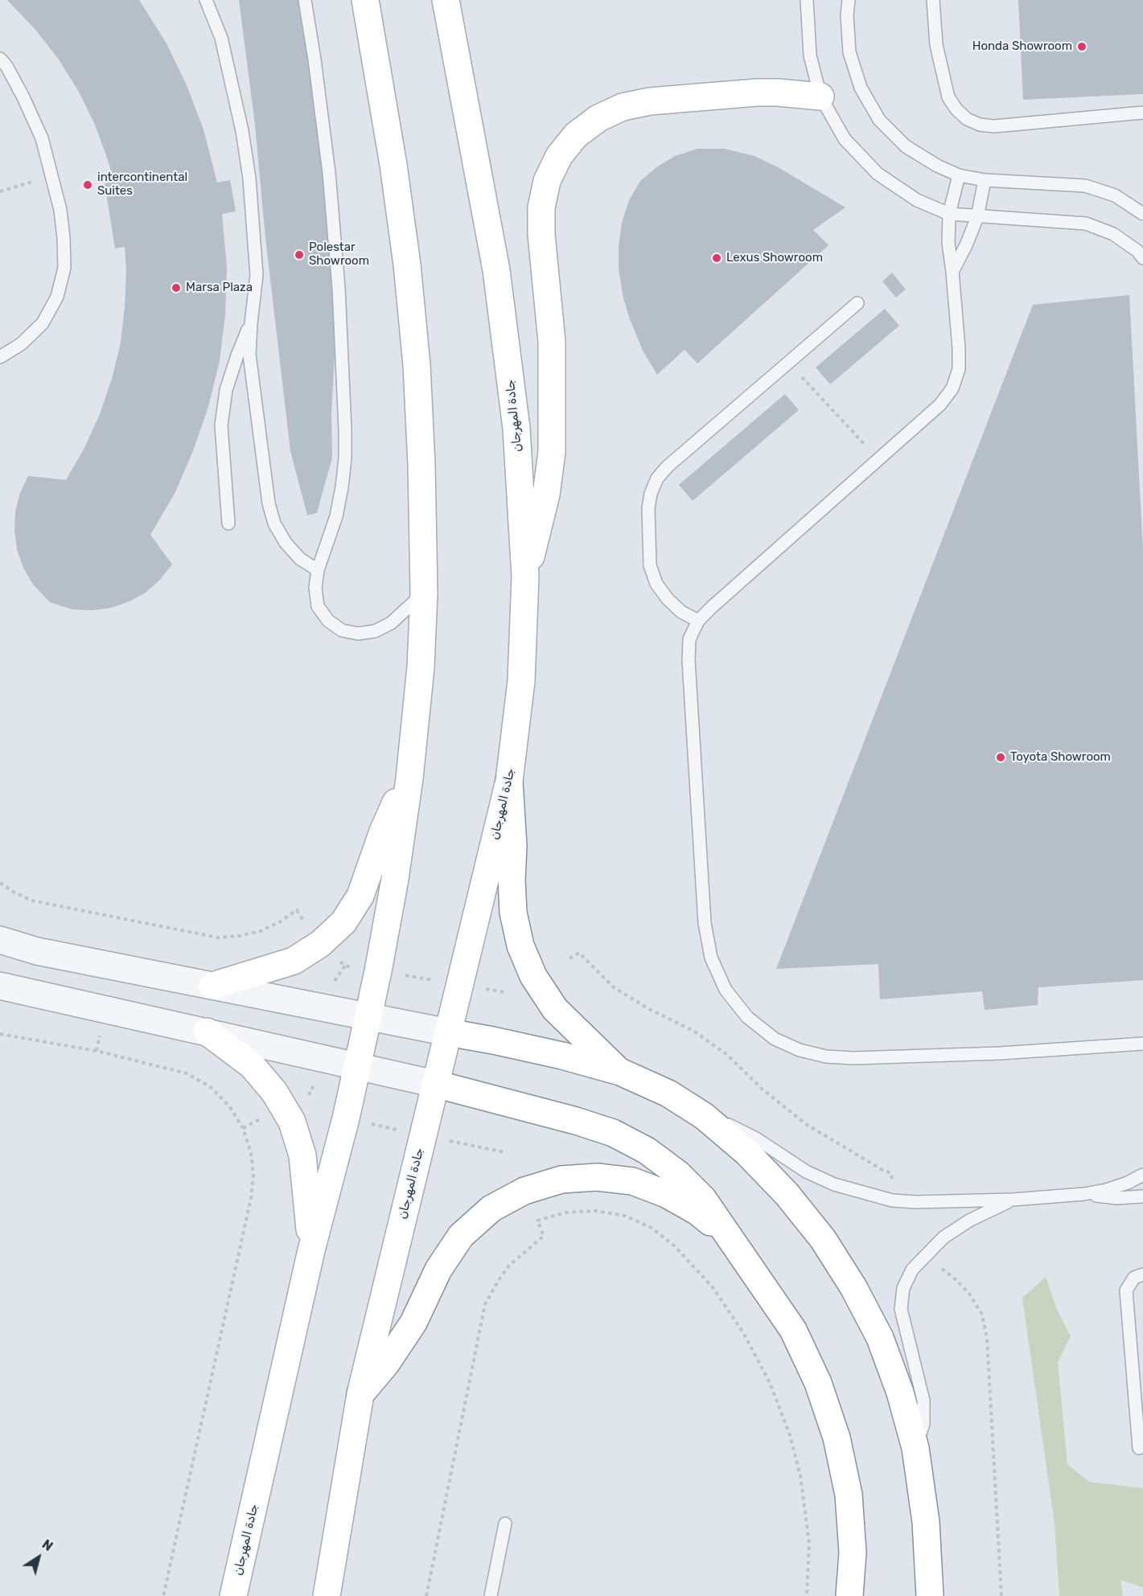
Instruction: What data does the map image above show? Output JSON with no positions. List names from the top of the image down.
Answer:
{
  "streets": {
    "main road": ["جادة المهرجان"]
  },
  "places": [
    "Honda Showroom",
    "intercontinental Suites",
    "Polestar Showroom",
    "Lexus Showroom",
    "Marsa Plaza",
    "Toyota Showroom"
  ],
  "north": "top right"
}
